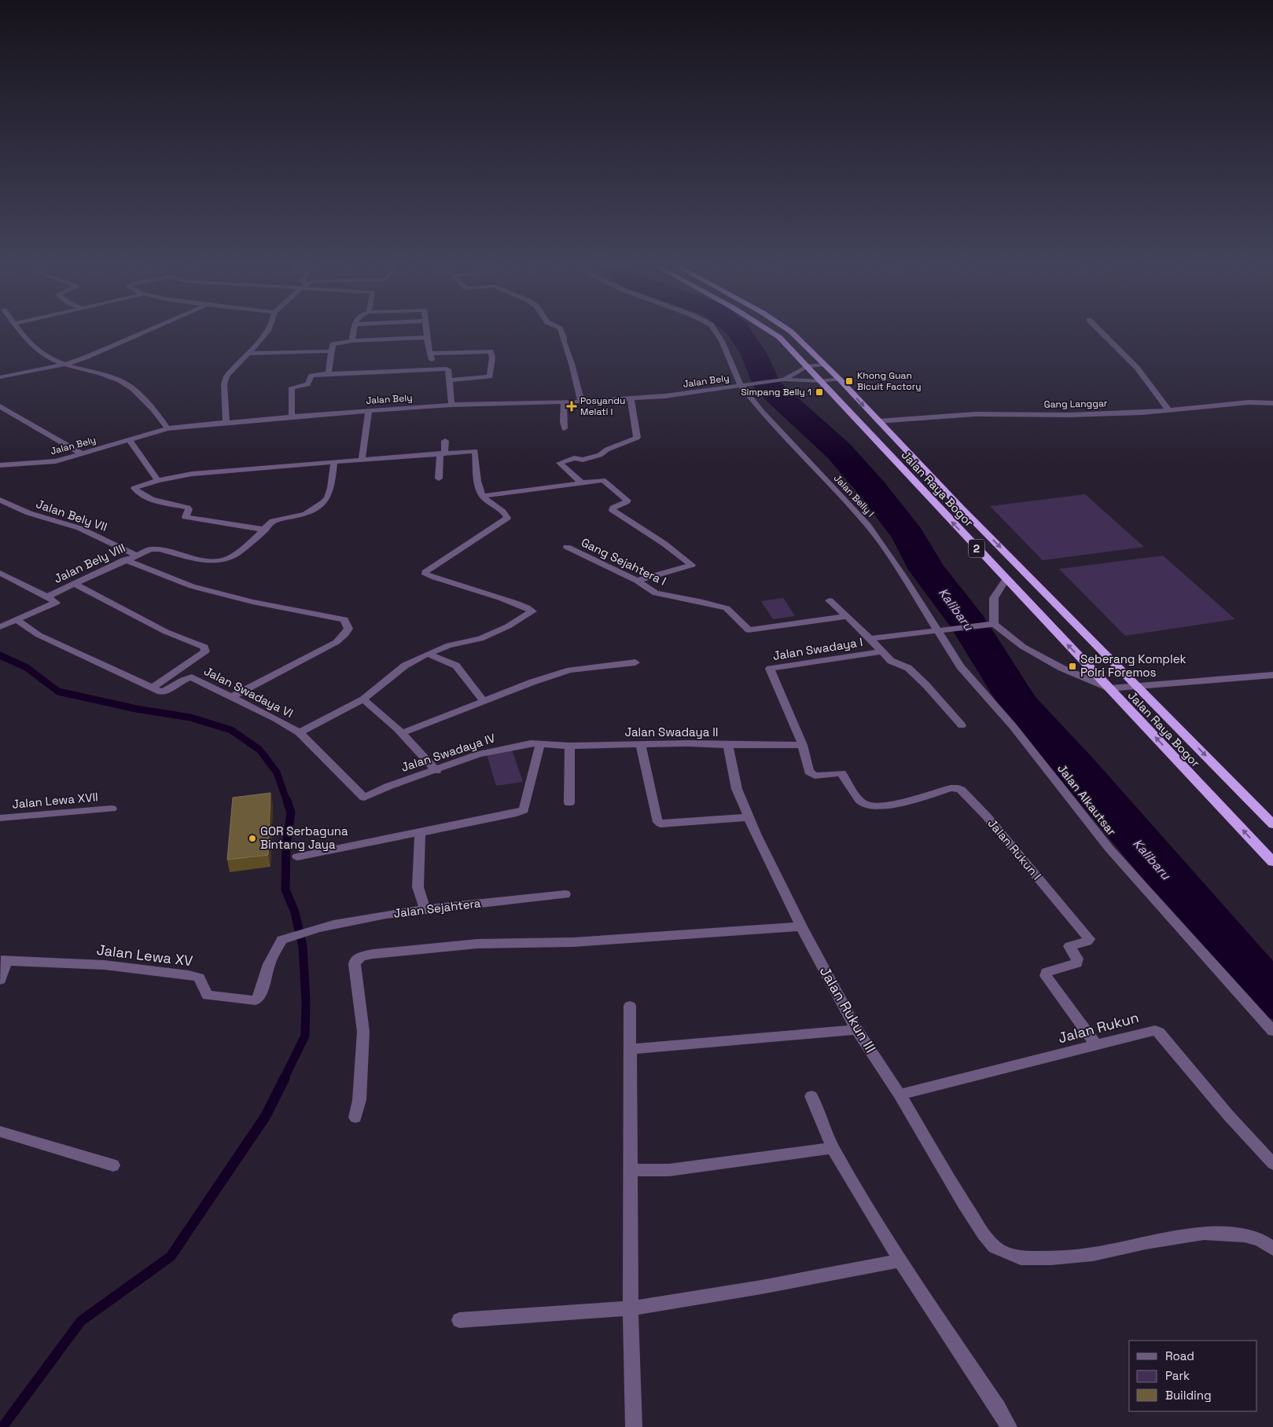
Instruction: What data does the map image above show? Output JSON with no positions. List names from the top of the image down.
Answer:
{
  "streets": {
    "highway": ["Jalan Raya Bogor", "2"],
    "street": [
      "Jalan Bely",
      "Gang Langgar",
      "Jalan Belly I",
      "Jalan Bely VII",
      "Gang Sejahtera I",
      "Jalan Bely VIII",
      "Jalan Swadaya I",
      "Jalan Swadaya VI",
      "Jalan Swadaya II",
      "Jalan Swadaya IV",
      "Jalan Alkautsar",
      "Jalan Lewa XVII",
      "Jalan Rukun I",
      "Jalan Sejahtera",
      "Jalan Lewa XV",
      "Jalan Rukun III",
      "Jalan Rukun"
    ]
  },
  "crossings": [
    ["Jalan Bely", "Jalan Raya Bogor"],
    ["Jalan Bely", "Jalan Belly I"],
    ["Gang Langgar", "Jalan Raya Bogor"],
    ["Jalan Belly I", "Jalan Alkautsar"],
    ["Jalan Bely VII", "Jalan Bely VIII"],
    ["Jalan Swadaya I", "Jalan Swadaya II"],
    ["Jalan Swadaya I", "Jalan Rukun I"],
    ["Jalan Swadaya VI", "Jalan Swadaya IV"],
    ["Jalan Swadaya II", "Jalan Swadaya IV"],
    ["Jalan Swadaya II", "Jalan Rukun I"],
    ["Jalan Swadaya II", "Jalan Rukun III"],
    ["Jalan Rukun I", "Jalan Rukun"],
    ["Jalan Sejahtera", "Jalan Lewa XV"],
    ["Jalan Rukun III", "Jalan Rukun"]
  ],
  "water": ["Kalibaru"],
  "places": {
    "transit": ["Khong Guan Bicuit Factory", "Simpang Belly 1", "Seberang Komplek Polri Foremos"],
    "health": ["Posyandu Melati I"],
    "other": ["GOR Serbaguna Bintang Jaya"]
  },
  "legend": ["Road", "Park", "Building"]
}
